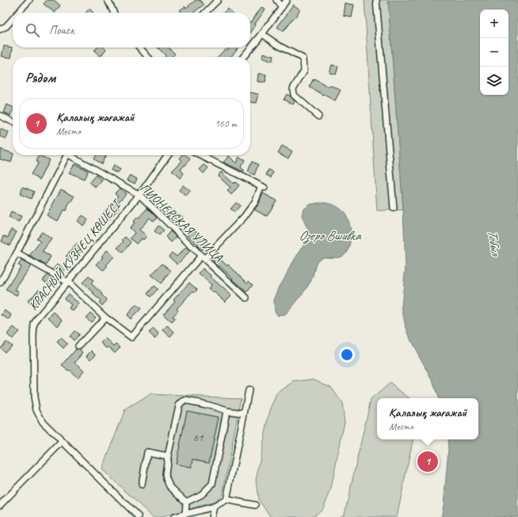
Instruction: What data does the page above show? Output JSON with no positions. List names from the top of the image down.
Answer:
{
  "streets": {
    "street": ["ПИОНЕРСКАЯ УЛИЦА", "КРАСНЫЙ КУЗНЕЦ КӨШЕСІ"]
  },
  "crossings": [
    ["ПИОНЕРСКАЯ УЛИЦА", "КРАСНЫЙ КУЗНЕЦ КӨШЕСІ"]
  ],
  "water": ["Озеро Вшивка", "Тобыл"],
  "house_numbers": ["61"],
  "page": {
    "map_buttons": ["+", "−"],
    "search": "Поиск",
    "heading": "Рядом",
    "list": [
      {
        "mark": "1",
        "name": "Қалалық жағажай",
        "note": "Место",
        "value": "160 m"
      }
    ],
    "popup": ["Қалалық жағажай", "Место"],
    "pins": "1"
  }
}
